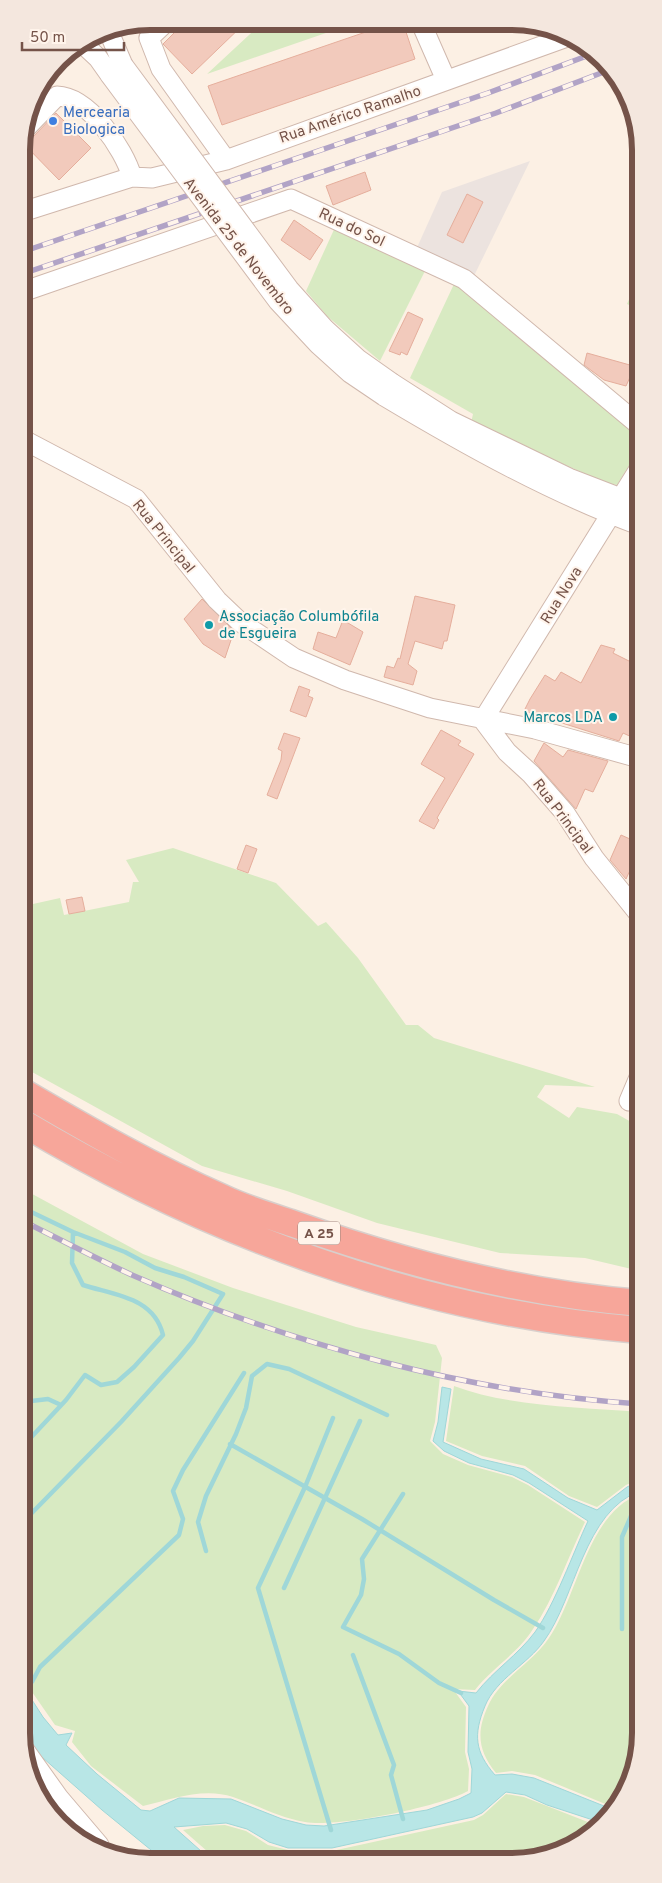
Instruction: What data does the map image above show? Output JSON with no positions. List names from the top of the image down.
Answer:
{
  "streets": {
    "highway": ["A 25"],
    "street": [
      "Rua Américo Ramalho",
      "Rua do Sol",
      "Avenida 25 de Novembro",
      "Rua Principal",
      "Rua Nova"
    ]
  },
  "crossings": [
    ["Avenida 25 de Novembro", "Rua Nova"],
    ["Rua Principal", "Rua Nova"]
  ],
  "places": ["Mercearia Biologica", "Associação Columbófila de Esgueira", "Marcos LDA"],
  "scale_bar": "50 m"
}
